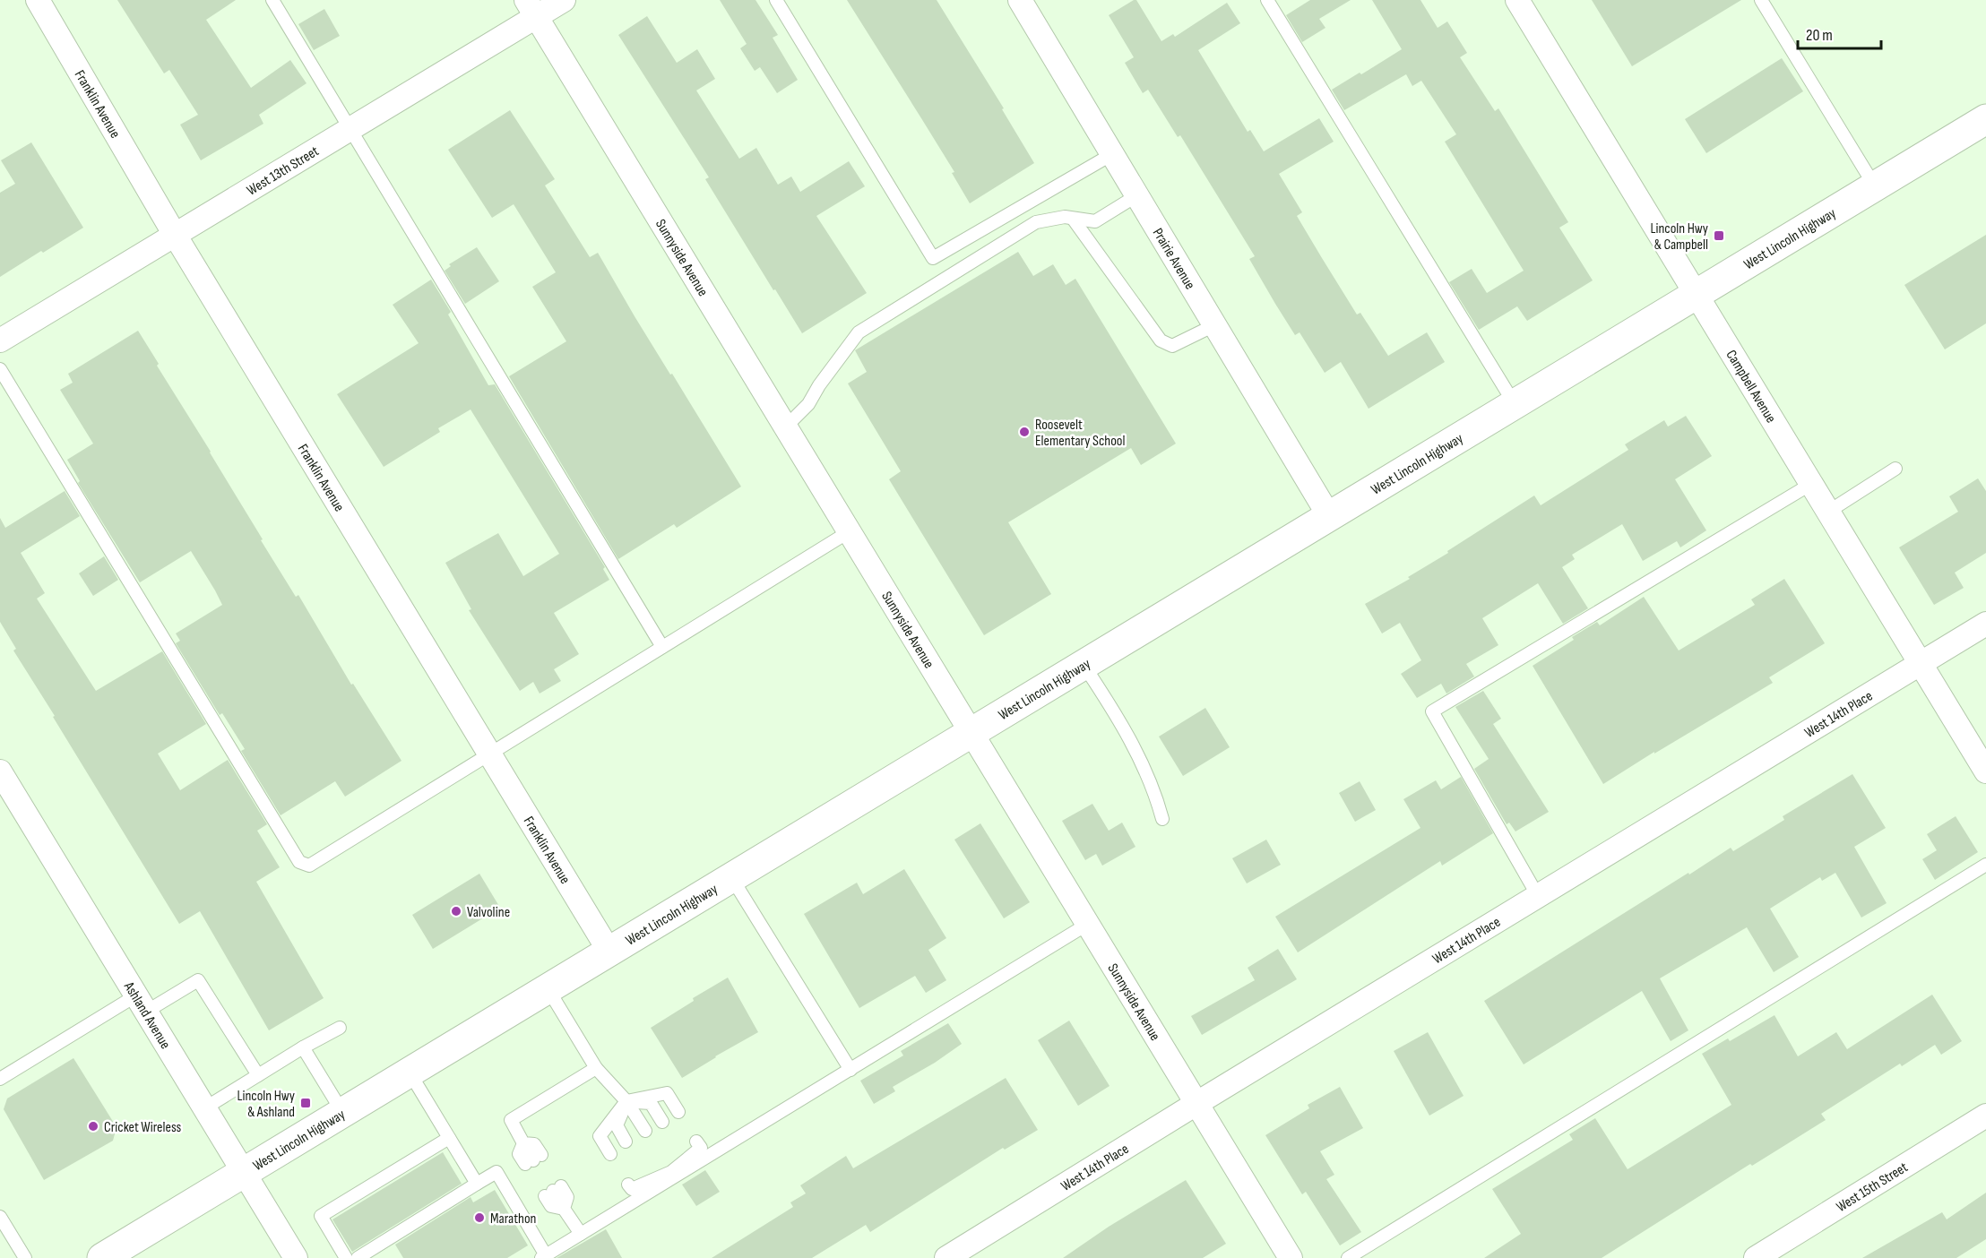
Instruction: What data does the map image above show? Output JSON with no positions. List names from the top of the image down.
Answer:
{
  "streets": {
    "main road": ["West Lincoln Highway"],
    "street": [
      "Franklin Avenue",
      "West 13th Street",
      "Sunnyside Avenue",
      "Prairie Avenue",
      "Campbell Avenue",
      "West 14th Place",
      "Ashland Avenue",
      "West 15th Street"
    ]
  },
  "crossings": [
    ["Franklin Avenue", "West 13th Street"],
    ["Franklin Avenue", "West Lincoln Highway"],
    ["West 13th Street", "Sunnyside Avenue"],
    ["West Lincoln Highway", "Sunnyside Avenue"],
    ["West Lincoln Highway", "Prairie Avenue"],
    ["West Lincoln Highway", "Campbell Avenue"],
    ["West Lincoln Highway", "Ashland Avenue"],
    ["Sunnyside Avenue", "West 14th Place"],
    ["Campbell Avenue", "West 14th Place"]
  ],
  "places": {
    "transit": ["Lincoln Hwy & Campbell", "Lincoln Hwy & Ashland"],
    "other": [
      "Roosevelt Elementary School",
      "Valvoline",
      "Cricket Wireless",
      "Marathon"
    ]
  },
  "scale_bar": "20 m"
}
